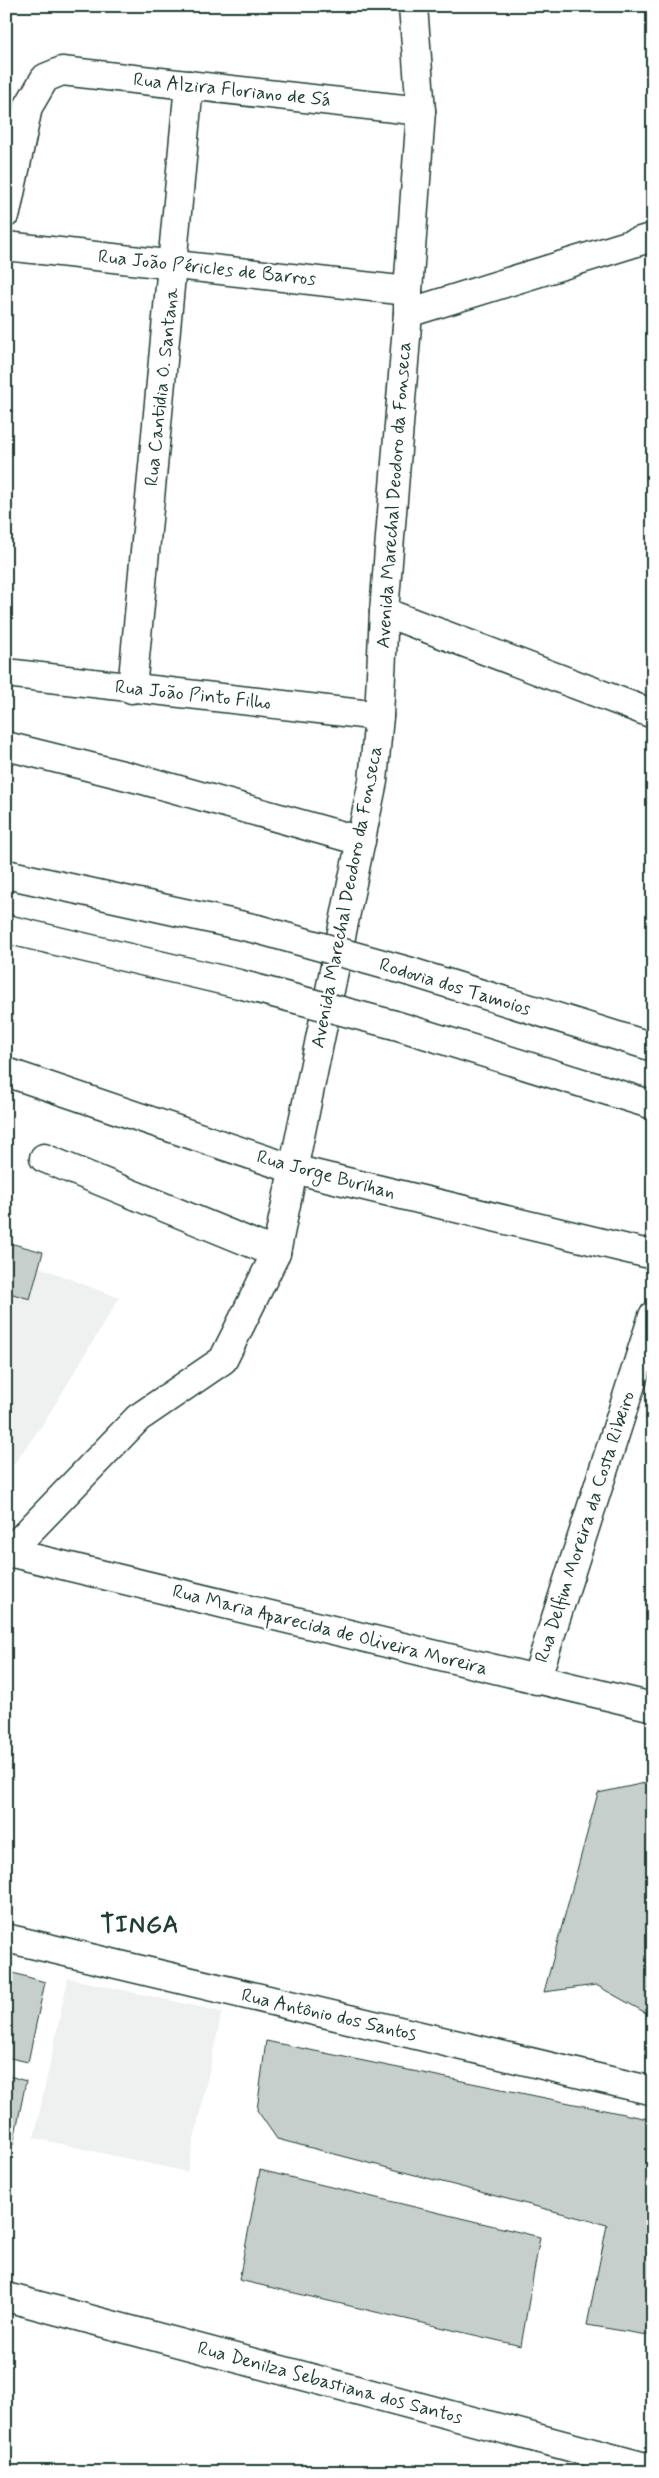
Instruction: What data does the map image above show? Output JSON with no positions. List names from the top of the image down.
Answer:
{
  "streets": {
    "main road": [
      "Rua Alzira Floriano de Sá",
      "Rua João Péricles de Barros",
      "Rua Cantidia O. Santana",
      "Avenida Marechal Deodoro da Fonseca",
      "Rua João Pinto Filho",
      "Rodovia dos Tamoios",
      "Rua Jorge Burihan",
      "Rua Delfim Moreira da Costa Ribeiro",
      "Rua Maria Aparecida de Oliveira Moreira",
      "Rua Antônio dos Santos",
      "Rua Denilza Sebastiana dos Santos"
    ]
  },
  "crossings": [
    ["Rua Alzira Floriano de Sá", "Rua Cantidia O. Santana"],
    ["Rua Alzira Floriano de Sá", "Avenida Marechal Deodoro da Fonseca"],
    ["Rua João Péricles de Barros", "Rua Cantidia O. Santana"],
    ["Rua João Péricles de Barros", "Avenida Marechal Deodoro da Fonseca"],
    ["Rua Cantidia O. Santana", "Rua João Pinto Filho"],
    ["Avenida Marechal Deodoro da Fonseca", "Rua João Pinto Filho"],
    ["Avenida Marechal Deodoro da Fonseca", "Rua Jorge Burihan"],
    ["Avenida Marechal Deodoro da Fonseca", "Rua Maria Aparecida de Oliveira Moreira"],
    ["Rua Delfim Moreira da Costa Ribeiro", "Rua Maria Aparecida de Oliveira Moreira"]
  ],
  "districts": ["TINGA"]
}
